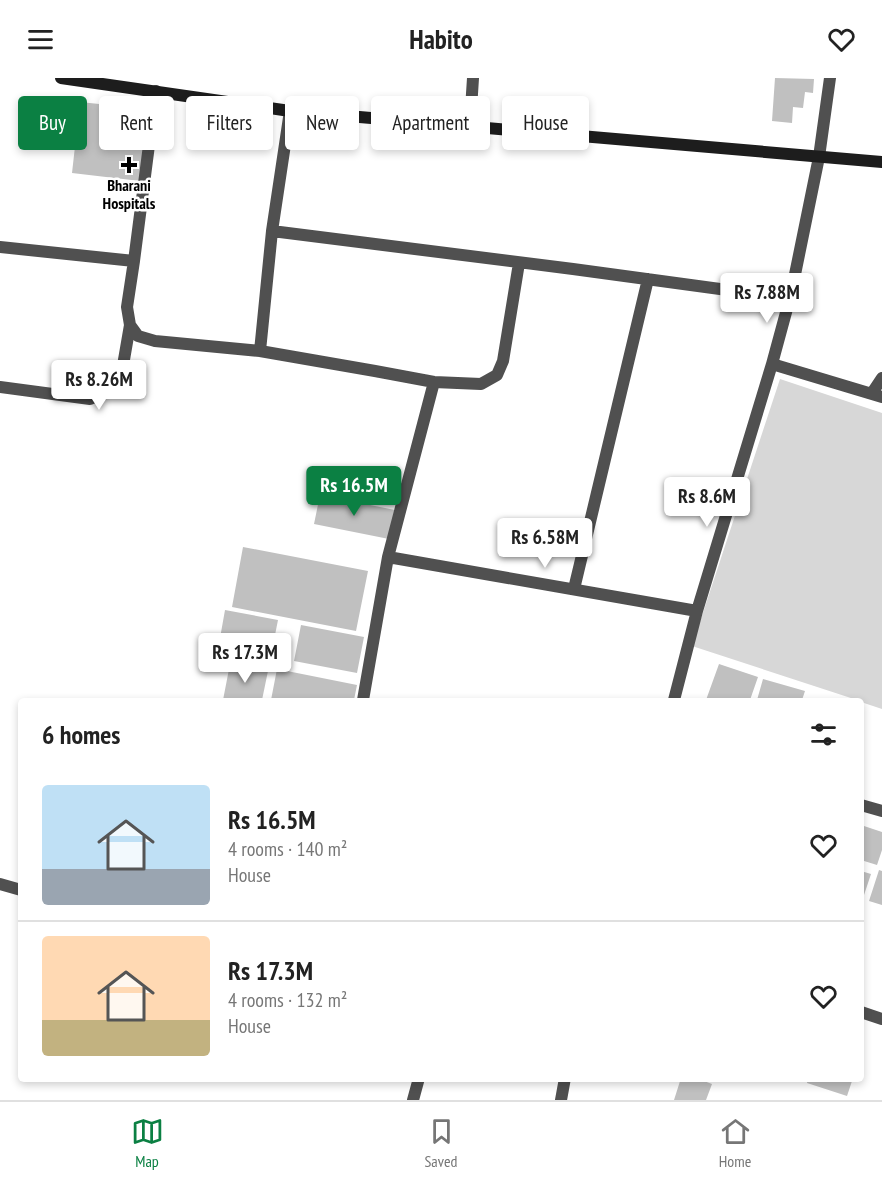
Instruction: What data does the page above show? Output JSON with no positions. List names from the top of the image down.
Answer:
{
  "places": {
    "health": ["Bharani Hospitals"]
  },
  "page": {
    "header": "Habito",
    "chip": [
      "Buy",
      "Rent",
      "Filters",
      "New",
      "Apartment",
      "House"
    ],
    "price": [
      "Rs 7.88M",
      "Rs 8.26M",
      "Rs 16.5M",
      "Rs 8.6M",
      "Rs 6.58M",
      "Rs 17.3M"
    ],
    "heading": "6 homes",
    "list": [
      {
        "name": "Rs 16.5M",
        "note": "4 rooms · 140 m² · House"
      },
      {
        "name": "Rs 17.3M",
        "note": "4 rooms · 132 m² · House"
      }
    ],
    "tabs": ["Map", "Saved", "Home"]
  }
}
